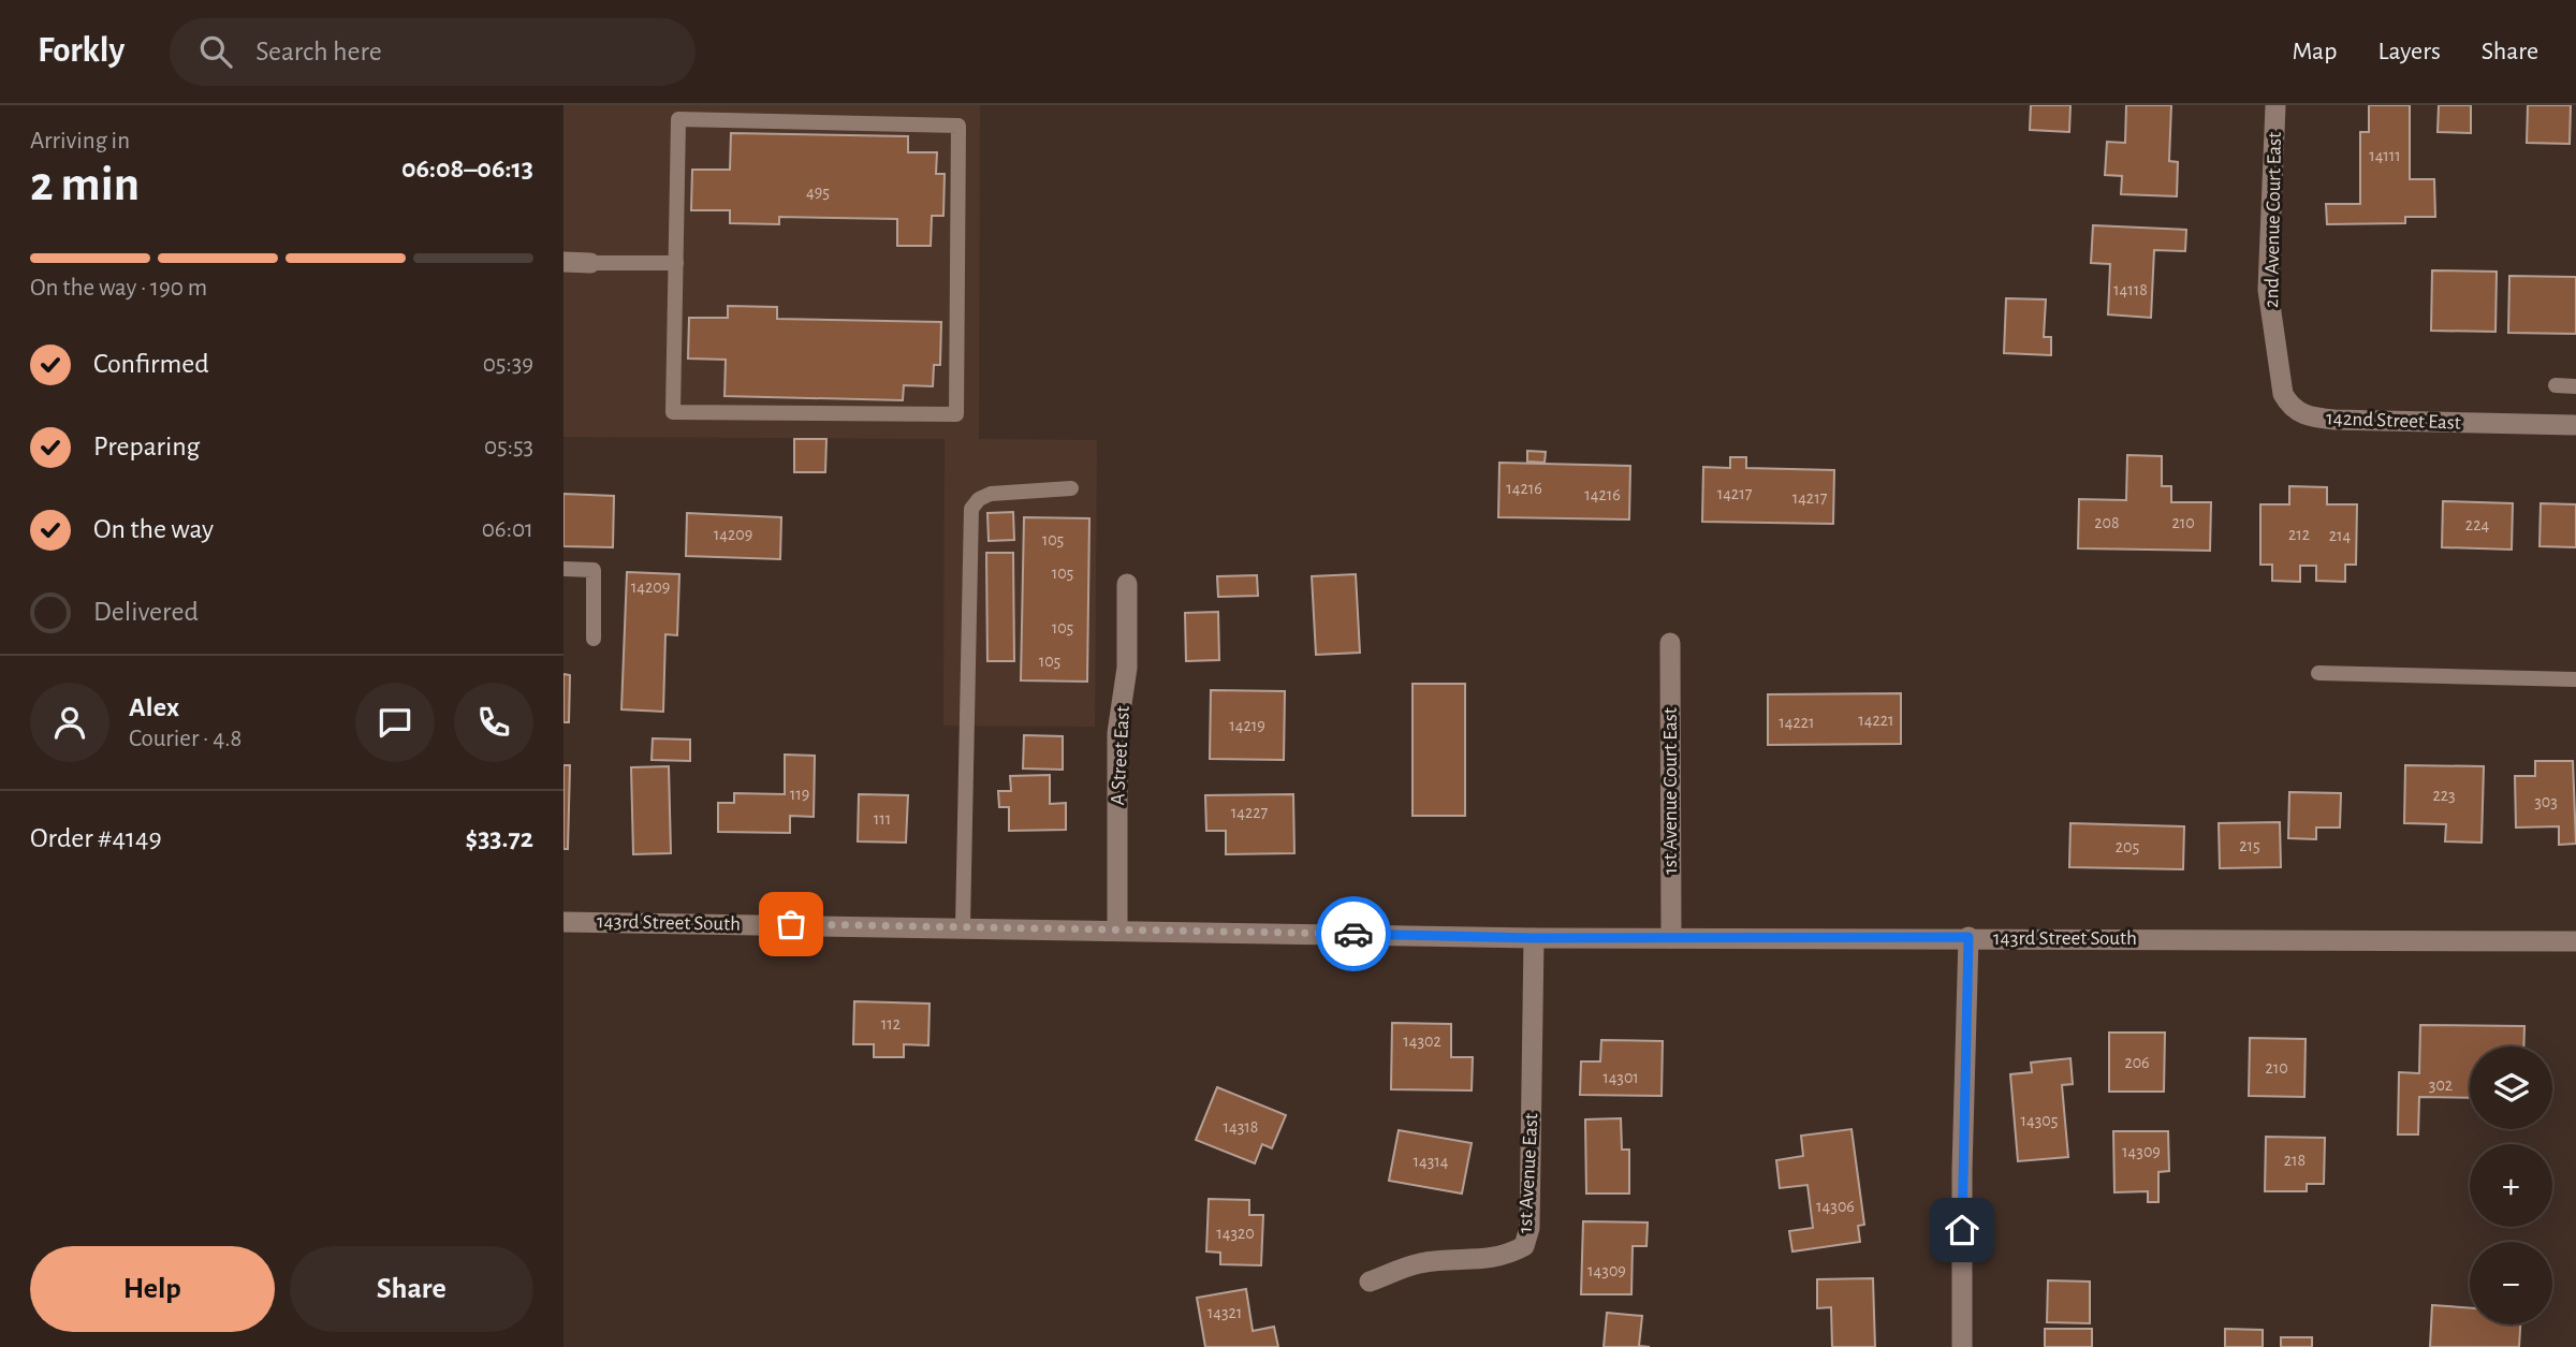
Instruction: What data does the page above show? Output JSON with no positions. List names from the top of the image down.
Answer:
{
  "streets": {
    "street": [
      "2nd Avenue Court East",
      "142nd Street East",
      "A Street East",
      "1st Avenue Court East",
      "143rd Street South",
      "1st Avenue East"
    ]
  },
  "crossings": [
    ["2nd Avenue Court East", "142nd Street East"],
    ["A Street East", "143rd Street South"],
    ["1st Avenue Court East", "143rd Street South"],
    ["143rd Street South", "1st Avenue East"]
  ],
  "house_numbers": [
    "14111",
    "495",
    "14118",
    "14216",
    "14217",
    "14216",
    "14217",
    "208",
    "210",
    "224",
    "14209",
    "212",
    "214",
    "105",
    "105",
    "14209",
    "105",
    "105",
    "14221",
    "14221",
    "14219",
    "119",
    "223",
    "303",
    "14227",
    "111",
    "215",
    "205",
    "112",
    "14302",
    "206",
    "210",
    "14301",
    "302",
    "14305",
    "14318",
    "14309",
    "218",
    "14314",
    "14306",
    "14320",
    "14309",
    "14321"
  ],
  "page": {
    "header": "Forkly",
    "search": "Search here",
    "nav": ["Map", "Layers", "Share"],
    "heading": ["2 min", "Arriving in", "06:08–06:13"],
    "panel": [
      "Alex",
      "Courier · 4.8",
      "Order #4149",
      "$33.72"
    ],
    "bar": "On the way · 190 m",
    "list": [
      ["Confirmed", "05:39"],
      ["Preparing", "05:53"],
      ["On the way", "06:01"],
      "Delivered"
    ],
    "map_buttons": ["+", "−"],
    "buttons": ["Help", "Share"]
  }
}
